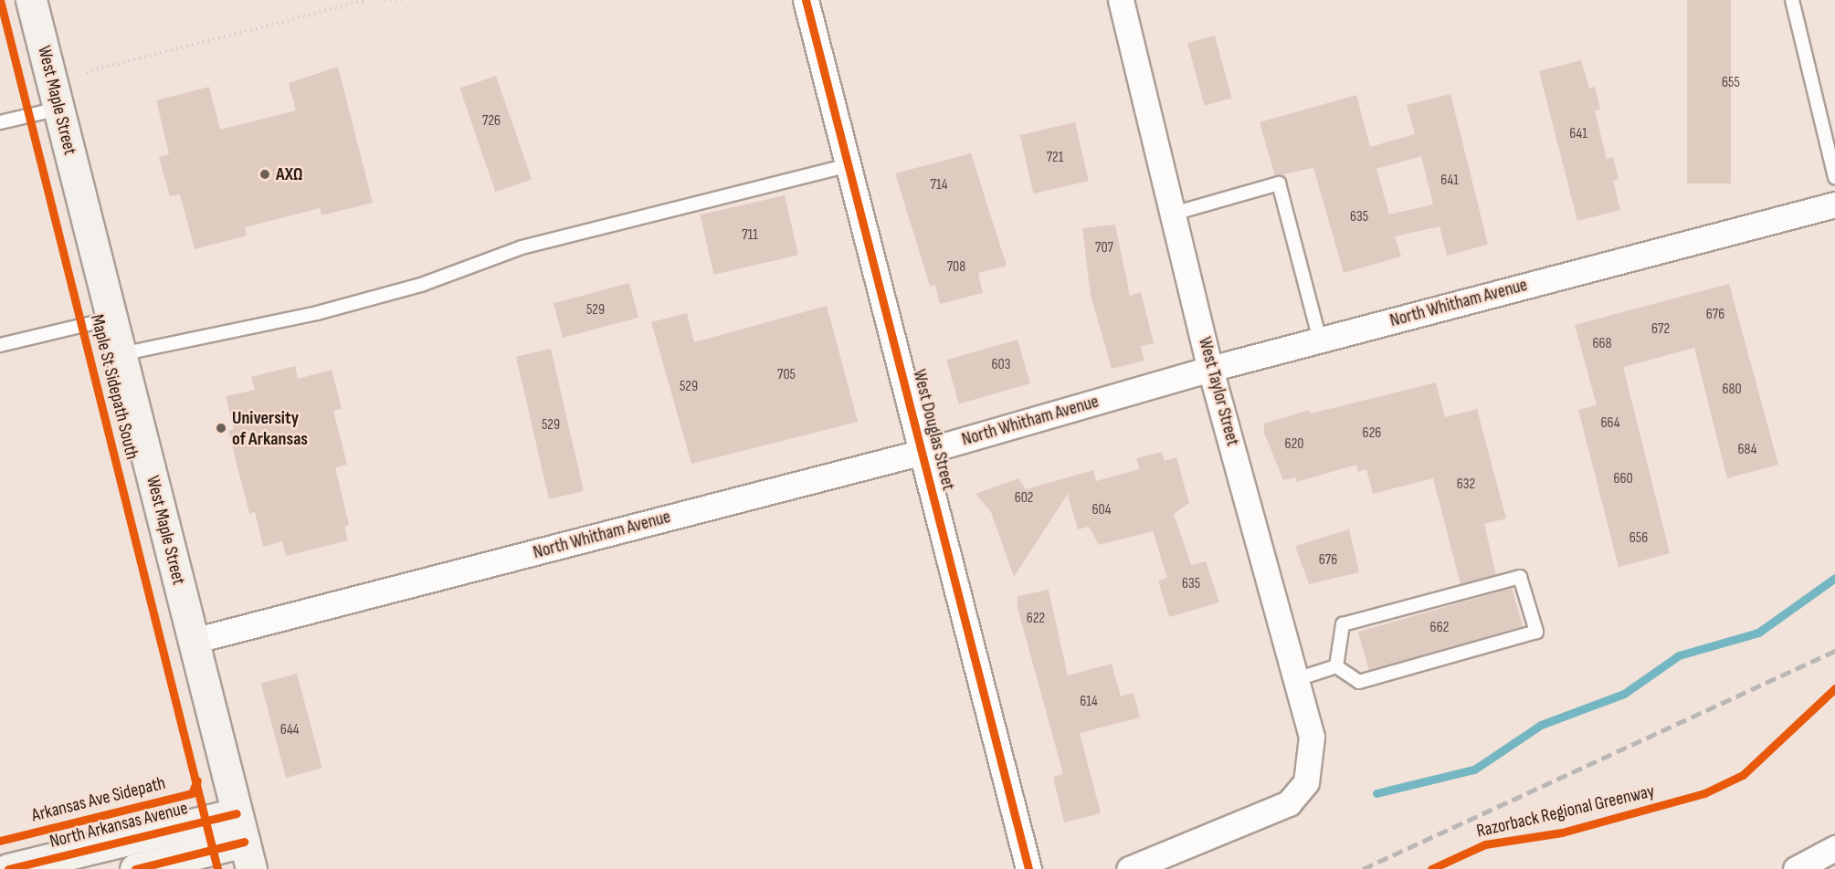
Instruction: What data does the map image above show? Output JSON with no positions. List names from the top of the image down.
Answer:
{
  "streets": {
    "street": [
      "West Maple Street",
      "North Whitham Avenue",
      "West Taylor Street",
      "West Douglas Street",
      "North Arkansas Avenue"
    ],
    "cycle path": ["Maple St Sidepath South", "Arkansas Ave Sidepath", "Razorback Regional Greenway"]
  },
  "crossings": [
    ["West Maple Street", "North Whitham Avenue"],
    ["West Maple Street", "North Arkansas Avenue"],
    ["North Whitham Avenue", "West Taylor Street"],
    ["North Whitham Avenue", "West Douglas Street"]
  ],
  "places": ["ΑΧΩ", "University of Arkansas"],
  "house_numbers": [
    "655",
    "726",
    "641",
    "721",
    "641",
    "714",
    "635",
    "711",
    "707",
    "708",
    "529",
    "676",
    "672",
    "668",
    "603",
    "705",
    "529",
    "680",
    "664",
    "529",
    "626",
    "620",
    "684",
    "660",
    "632",
    "602",
    "604",
    "656",
    "676",
    "635",
    "622",
    "662",
    "614",
    "644"
  ]
}
